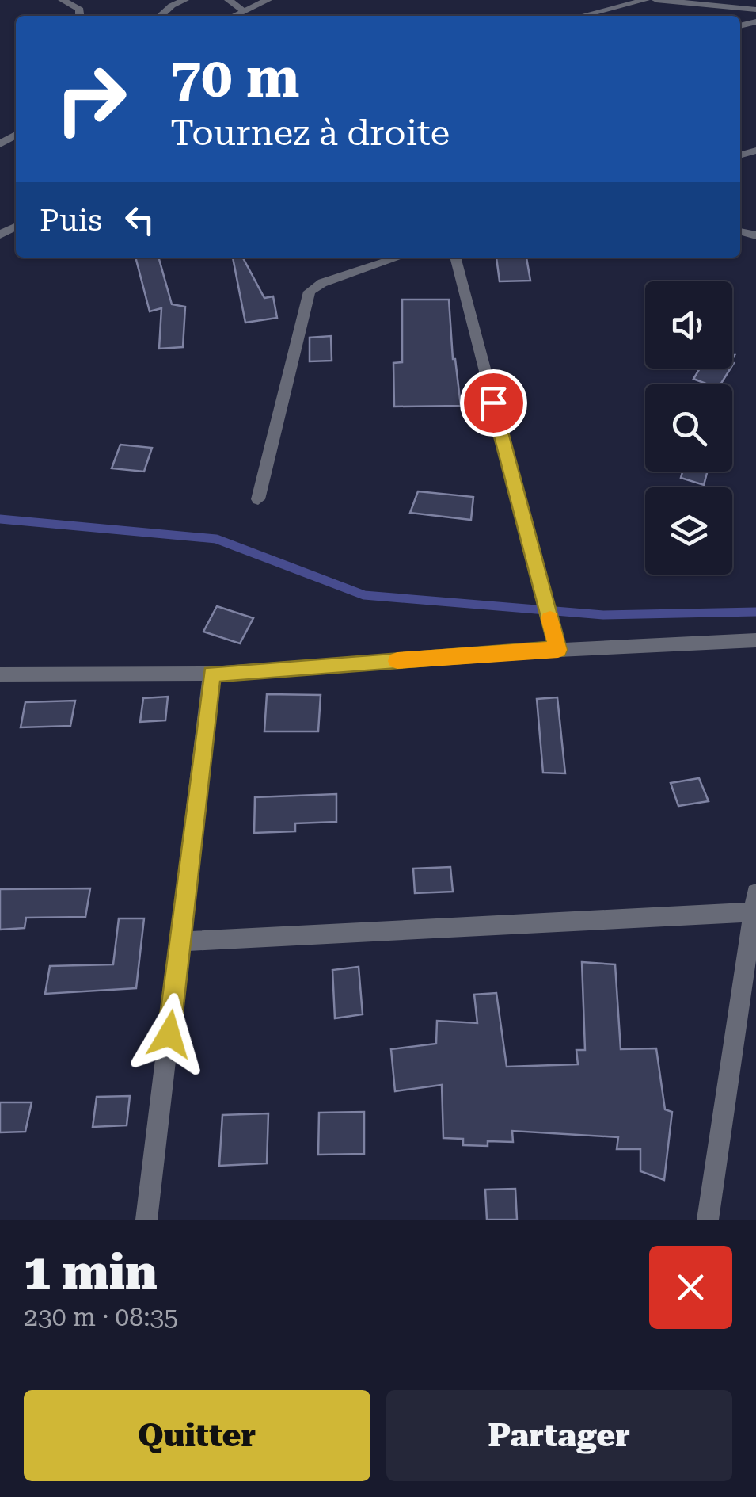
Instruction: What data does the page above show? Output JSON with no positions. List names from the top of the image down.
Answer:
{
  "page": {
    "turn": ["70 m", "Tournez à droite"],
    "then": "Puis",
    "heading": ["1 min", "230 m · 08:35"],
    "buttons": ["Quitter", "Partager"]
  }
}
